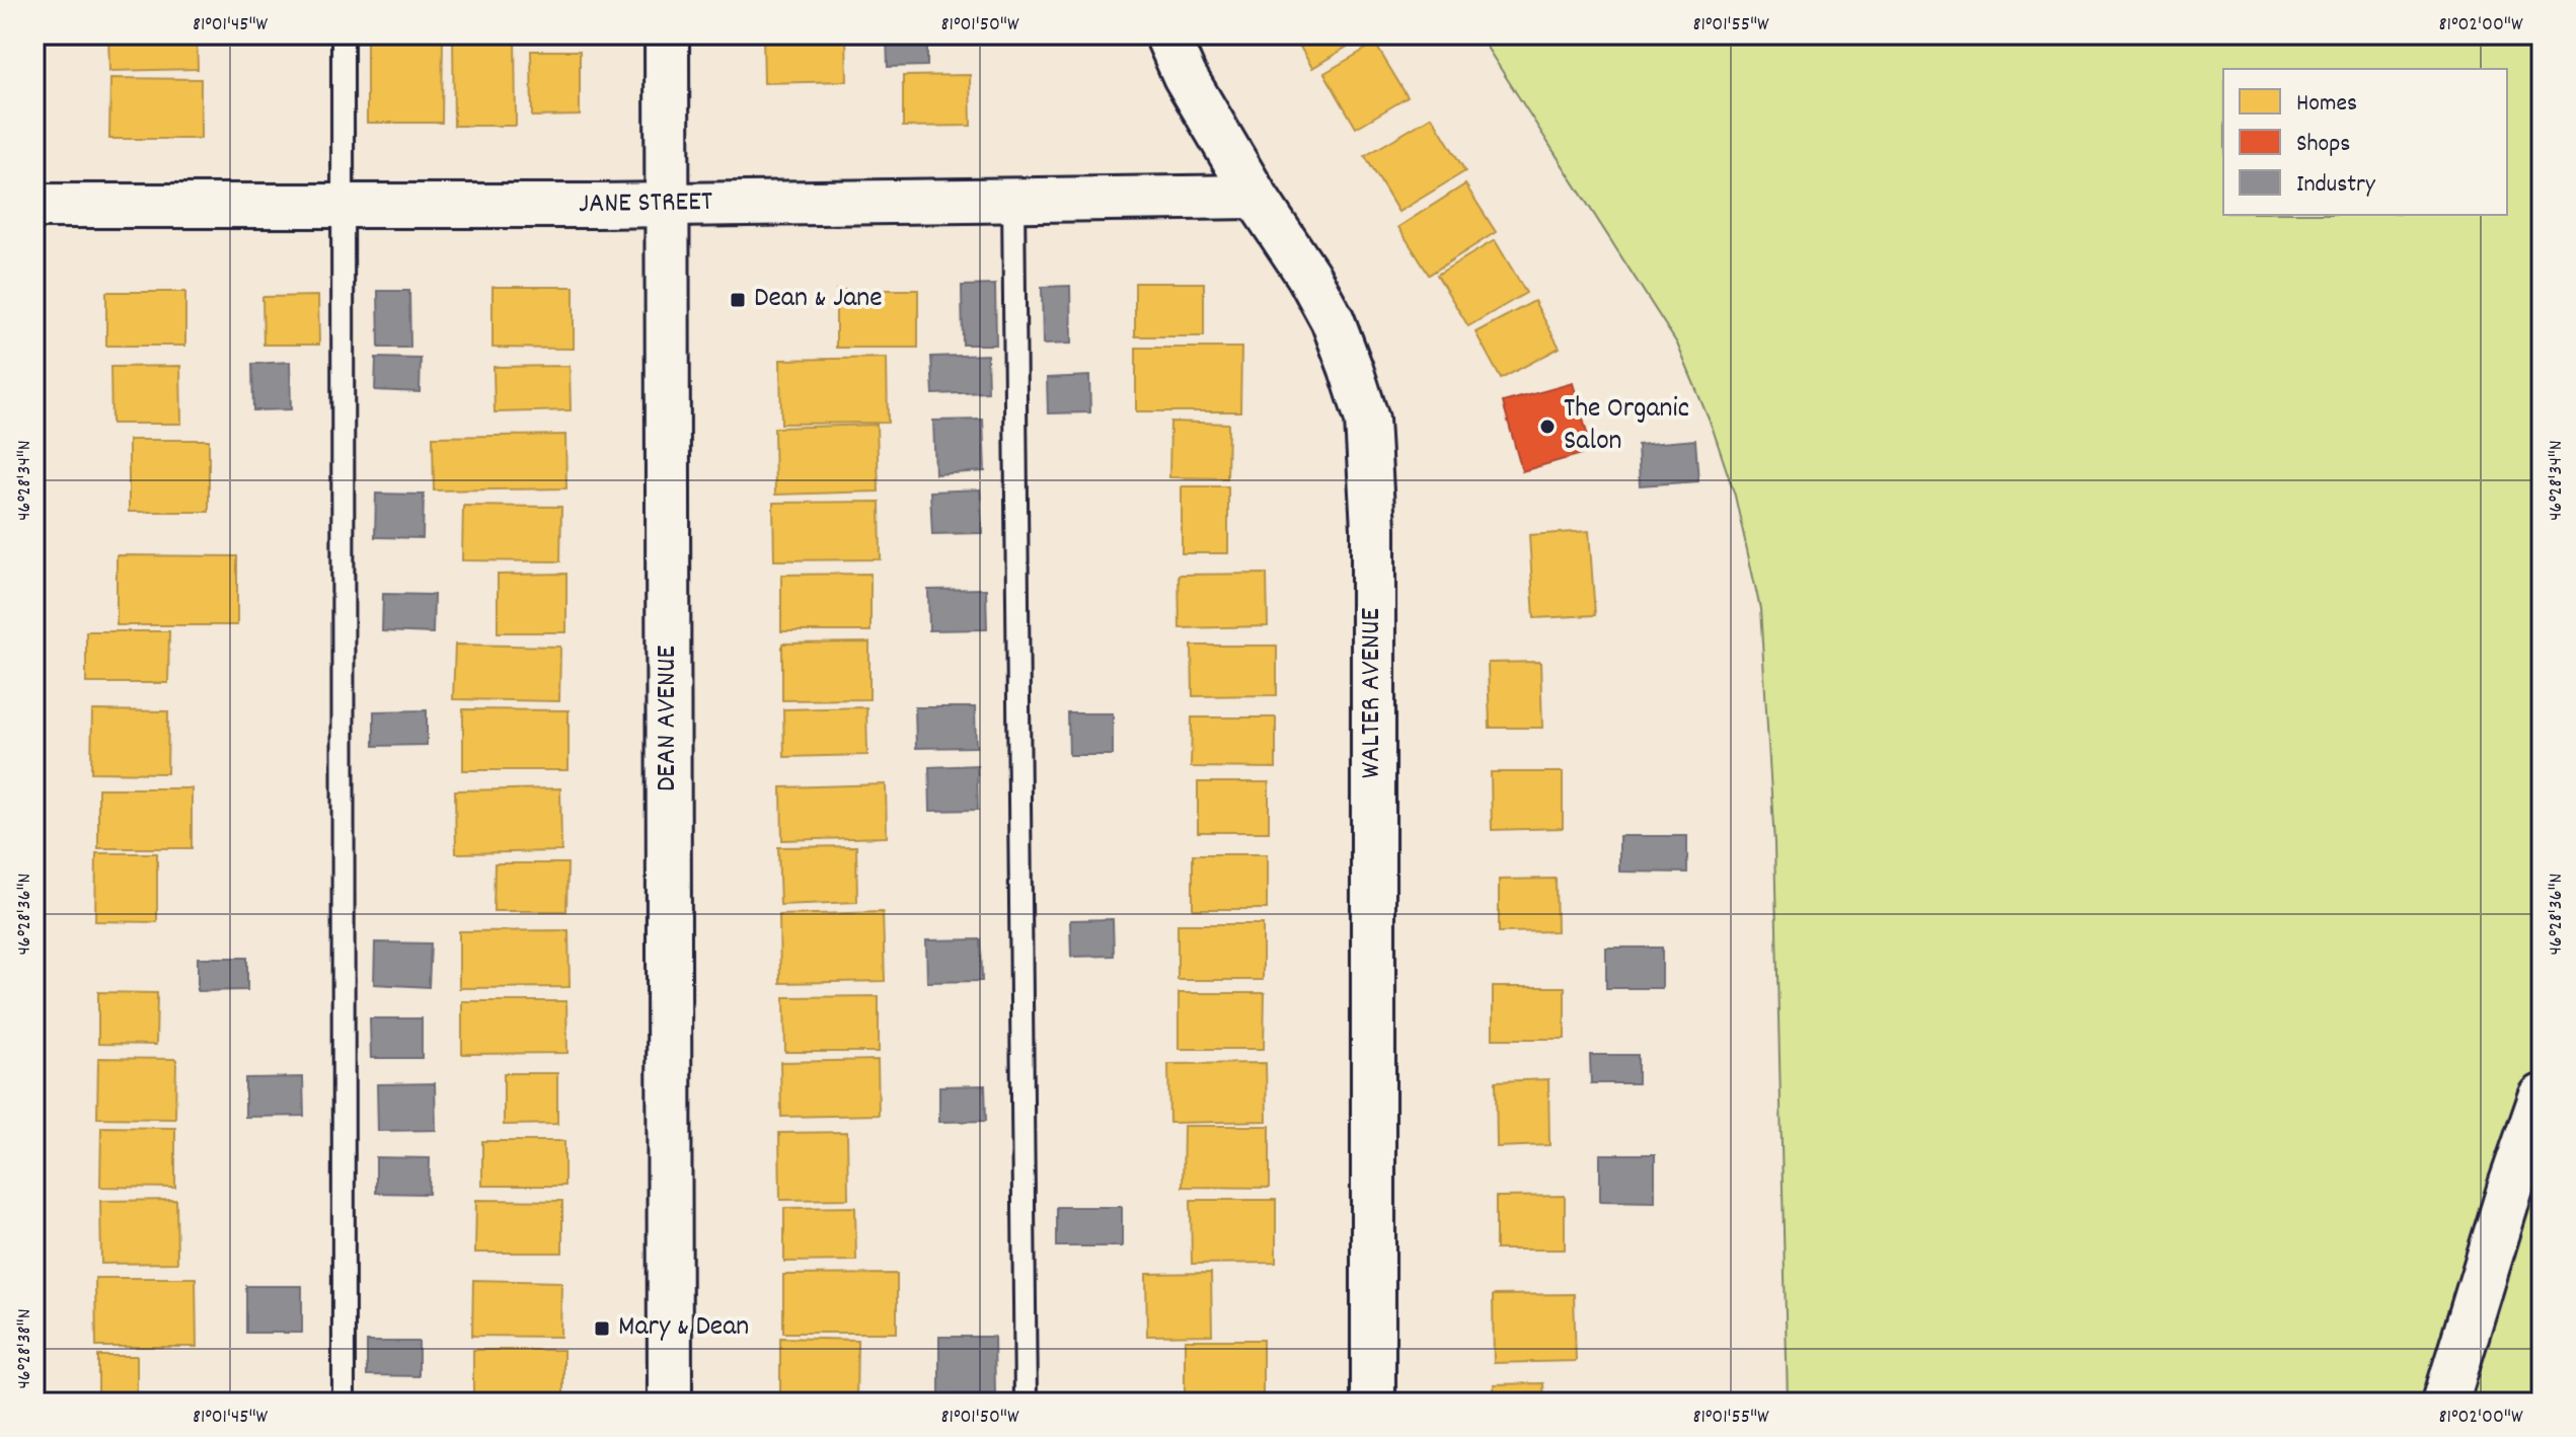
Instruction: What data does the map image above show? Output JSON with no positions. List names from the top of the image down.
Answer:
{
  "streets": {
    "street": ["JANE STREET", "WALTER AVENUE", "DEAN AVENUE"]
  },
  "crossings": [
    ["JANE STREET", "WALTER AVENUE"],
    ["JANE STREET", "DEAN AVENUE"]
  ],
  "places": {
    "transit": ["Dean & Jane", "Mary & Dean"],
    "other": ["The Organic Salon"]
  },
  "legend": ["Homes", "Shops", "Industry"],
  "coordinates": [
    "81°01'45\"W",
    "81°01'50\"W",
    "81°01'55\"W",
    "81°02'00\"W",
    "46°28'34\"N",
    "46°28'36\"N",
    "46°28'38\"N"
  ]
}
